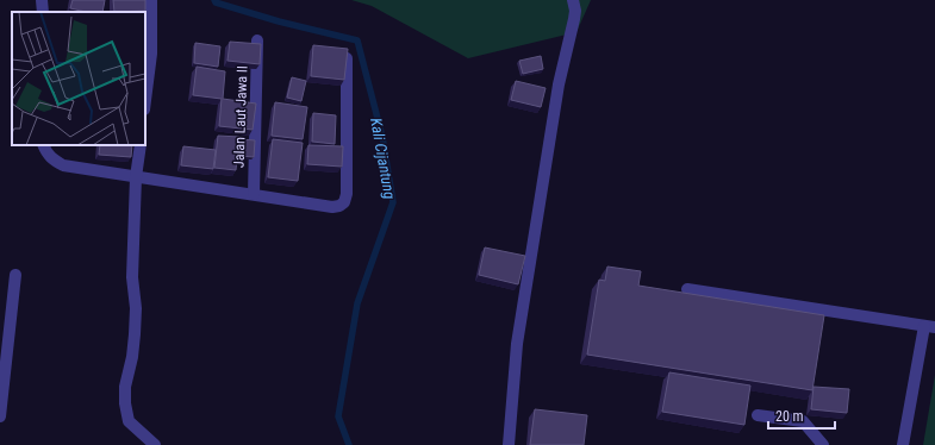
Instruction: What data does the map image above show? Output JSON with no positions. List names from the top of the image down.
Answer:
{
  "streets": {
    "street": ["Jalan Laut Jawa II"]
  },
  "water": ["Kali Cijantung"],
  "scale_bar": "20 m"
}
